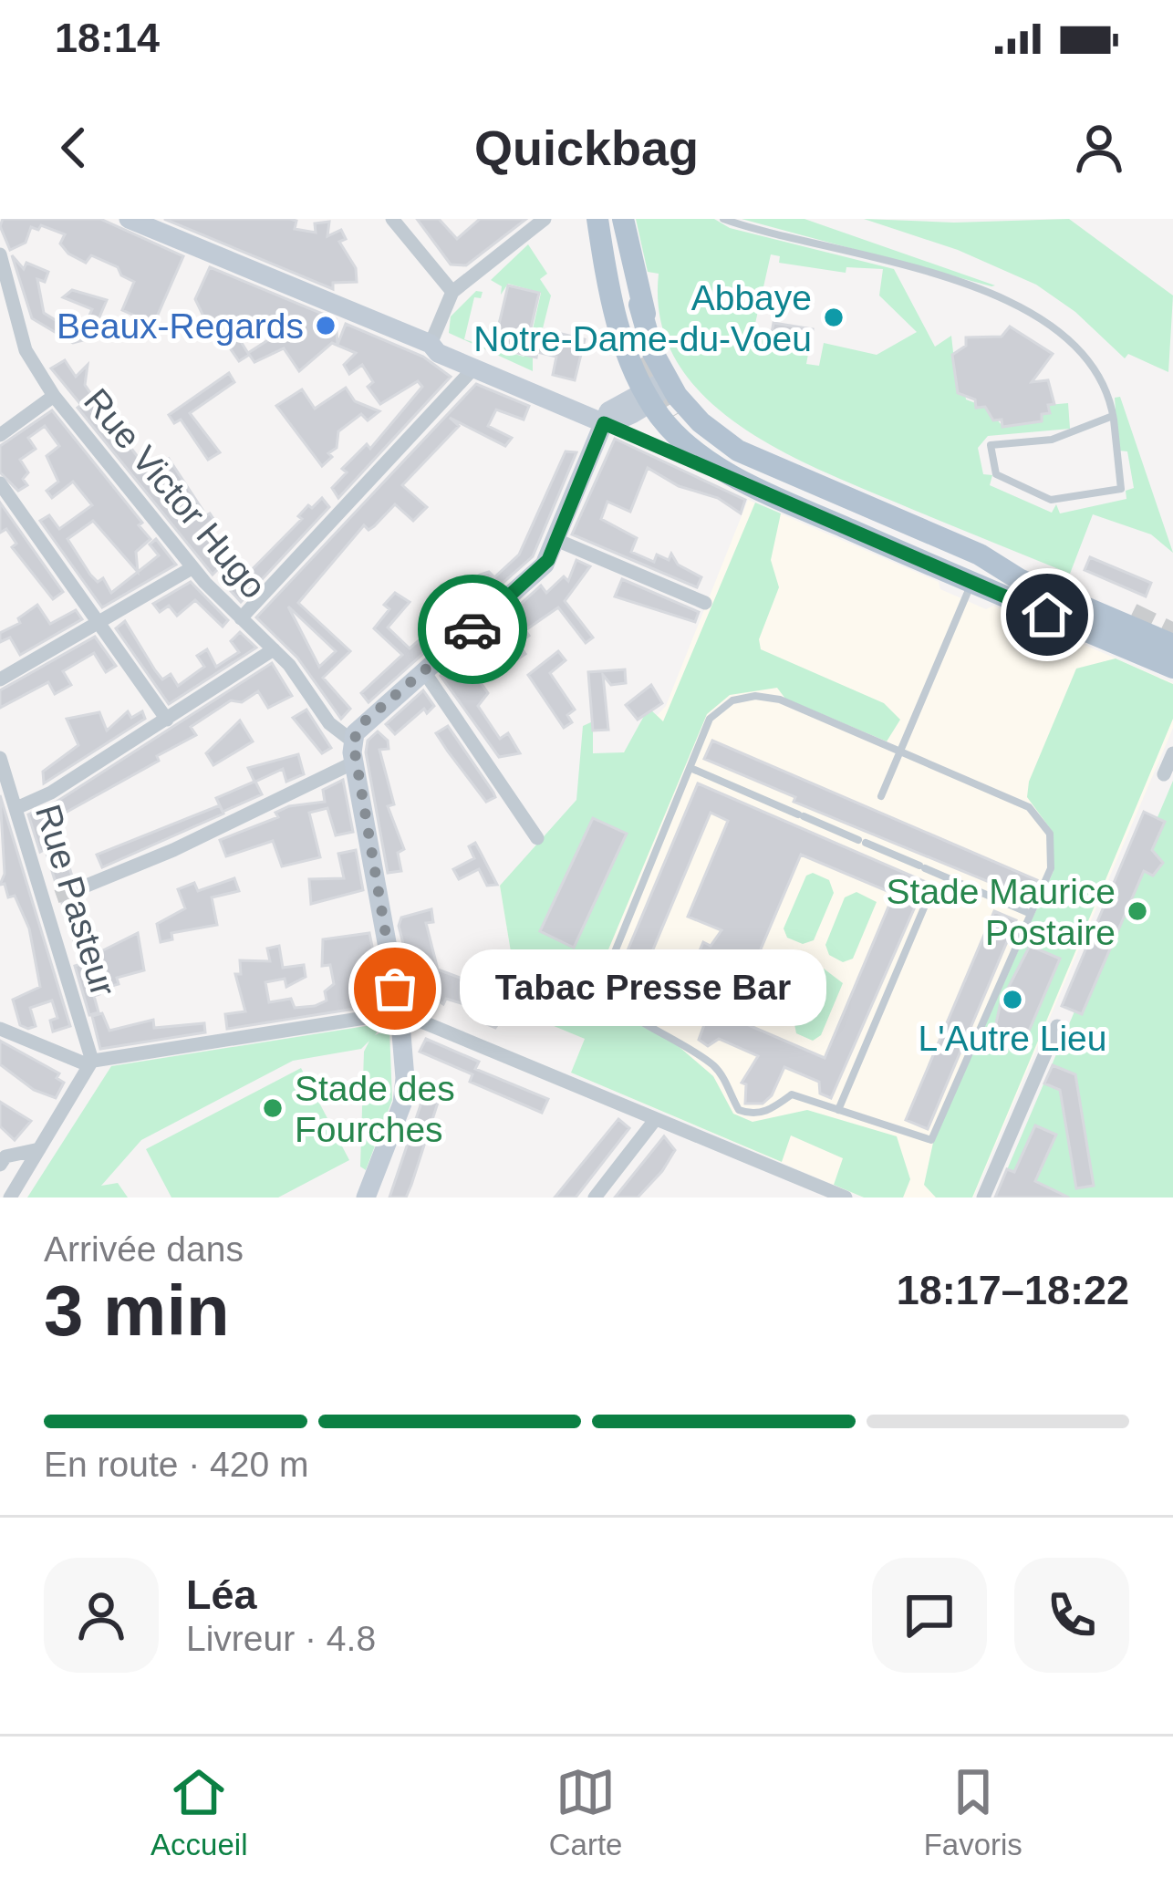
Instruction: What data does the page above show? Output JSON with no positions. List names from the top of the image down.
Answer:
{
  "streets": {
    "street": ["Rue Victor Hugo", "Rue Pasteur"]
  },
  "places": [
    "Abbaye Notre-Dame-du-Voeu",
    "Beaux-Regards",
    "Stade Maurice Postaire",
    "Tabac Presse Bar",
    "L'Autre Lieu",
    "Stade des Fourches"
  ],
  "page": {
    "status": "18:14",
    "header": "Quickbag",
    "bubble": "Tabac Presse Bar",
    "heading": ["3 min", "Arrivée dans", "18:17–18:22"],
    "panel": ["Léa", "Livreur · 4.8"],
    "bar": "En route · 420 m",
    "tabs": ["Accueil", "Carte", "Favoris"]
  }
}
